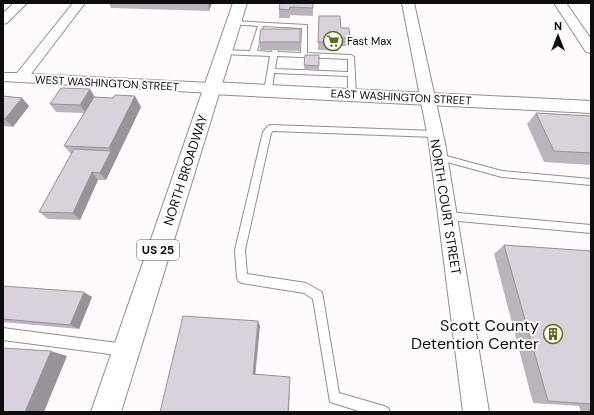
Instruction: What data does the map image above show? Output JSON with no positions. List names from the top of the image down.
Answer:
{
  "streets": {
    "main road": ["EAST WASHINGTON STREET", "NORTH BROADWAY", "US 25"],
    "street": ["WEST WASHINGTON STREET", "NORTH COURT STREET"]
  },
  "crossings": [
    ["WEST WASHINGTON STREET", "EAST WASHINGTON STREET"],
    ["WEST WASHINGTON STREET", "NORTH BROADWAY"],
    ["WEST WASHINGTON STREET", "US 25"],
    ["EAST WASHINGTON STREET", "NORTH BROADWAY"],
    ["EAST WASHINGTON STREET", "NORTH COURT STREET"],
    ["EAST WASHINGTON STREET", "US 25"],
    ["NORTH BROADWAY", "US 25"]
  ],
  "places": {
    "supermarket": ["Fast Max"],
    "building": ["Scott County Detention Center"]
  },
  "north": "top"
}
